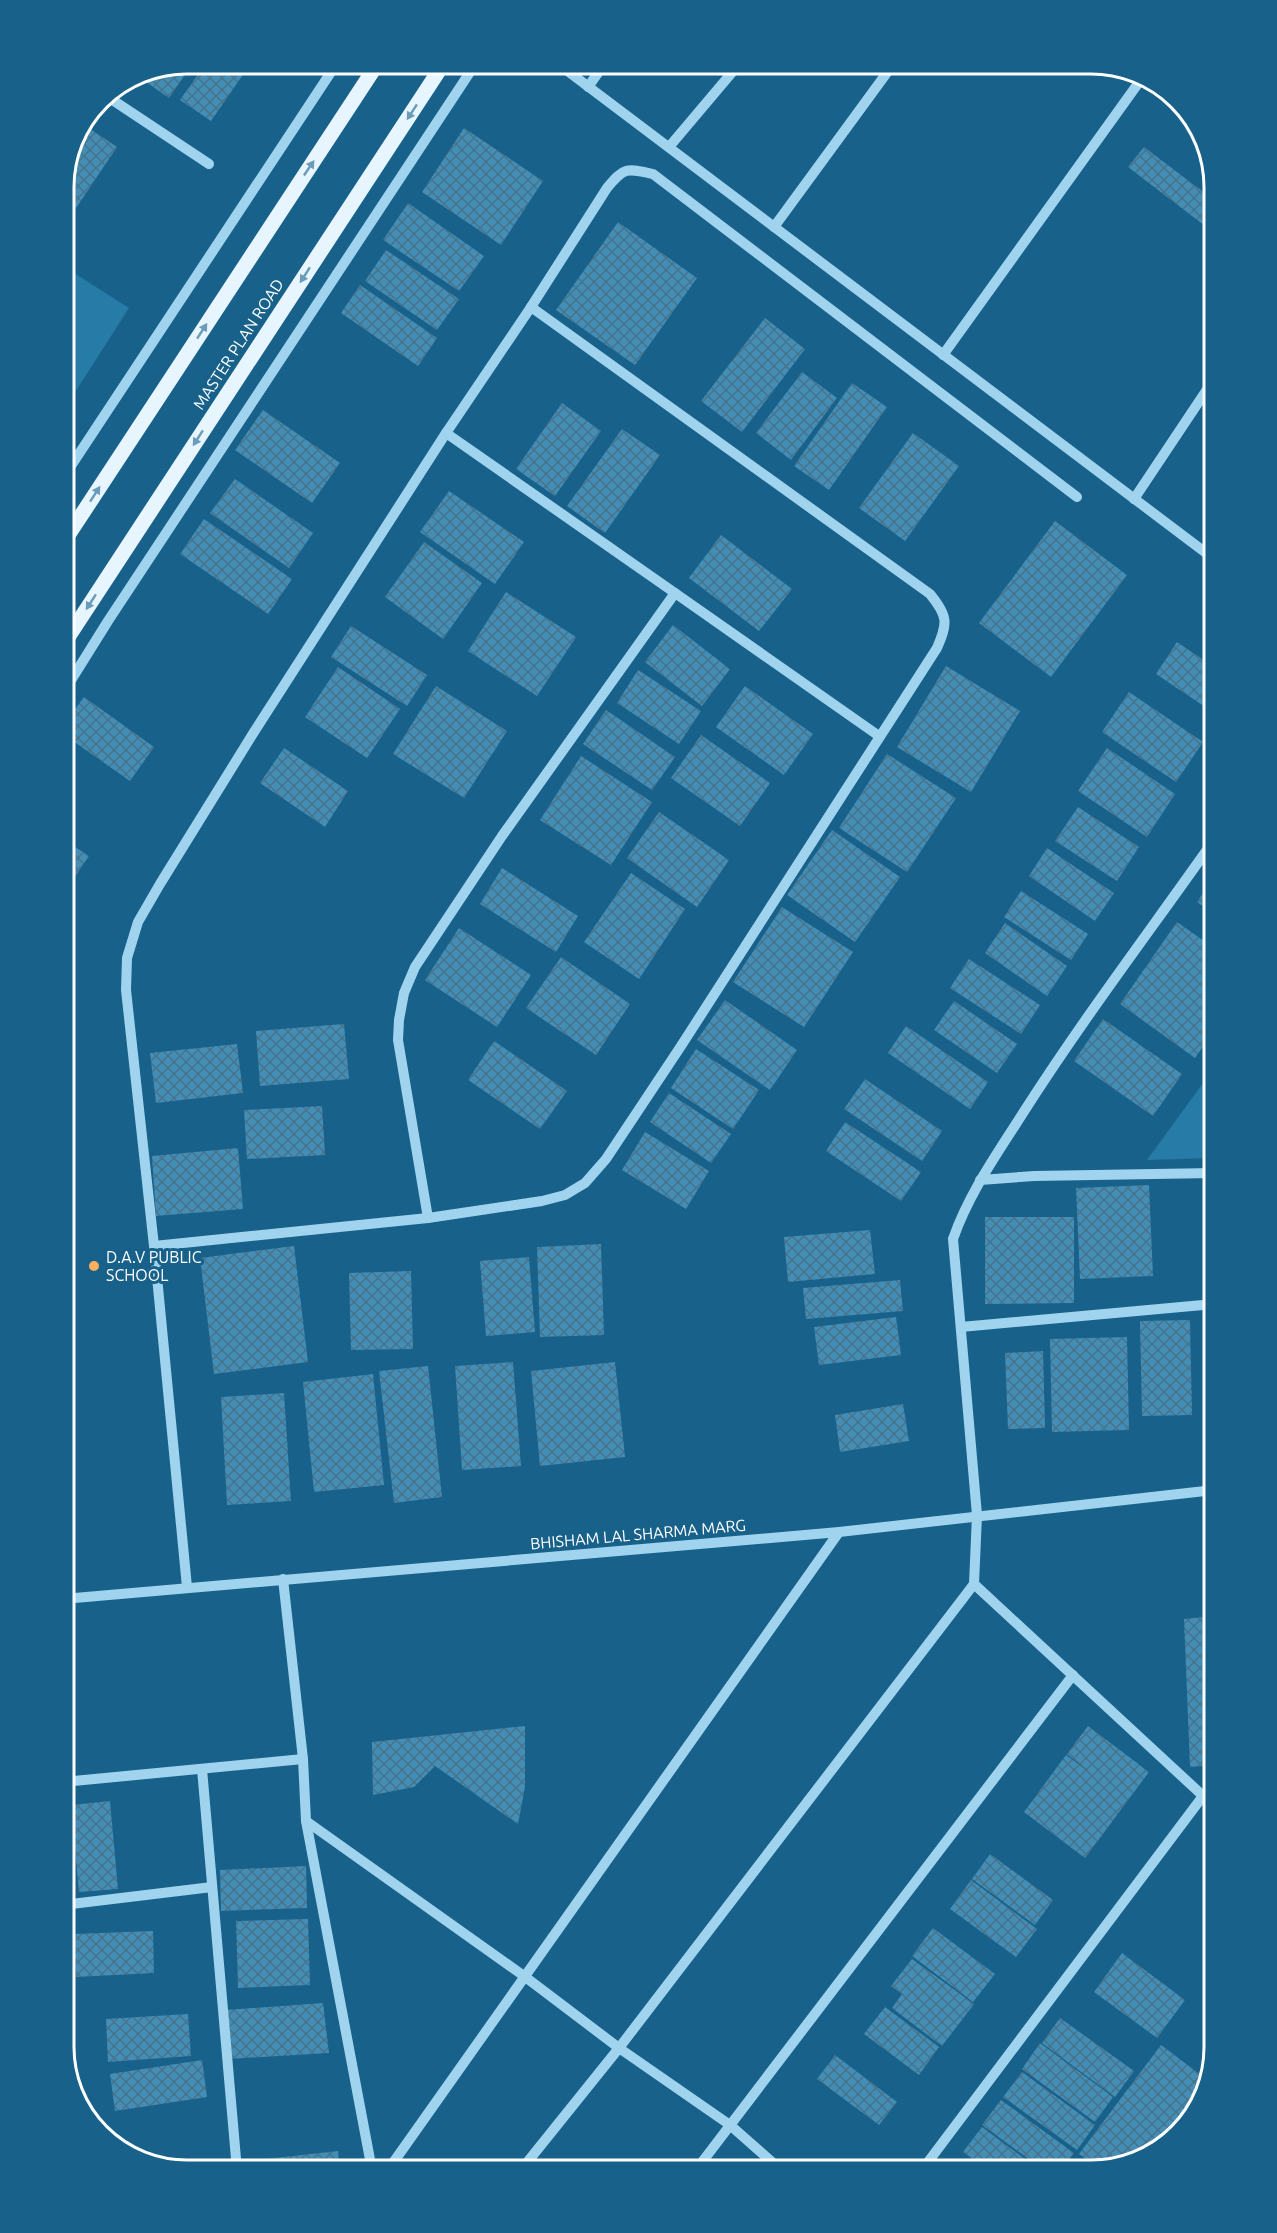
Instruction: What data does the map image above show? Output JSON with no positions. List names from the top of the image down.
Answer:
{
  "streets": {
    "main road": ["MASTER PLAN ROAD"],
    "street": ["BHISHAM LAL SHARMA MARG"]
  },
  "places": ["D.A.V PUBLIC SCHOOL"]
}
